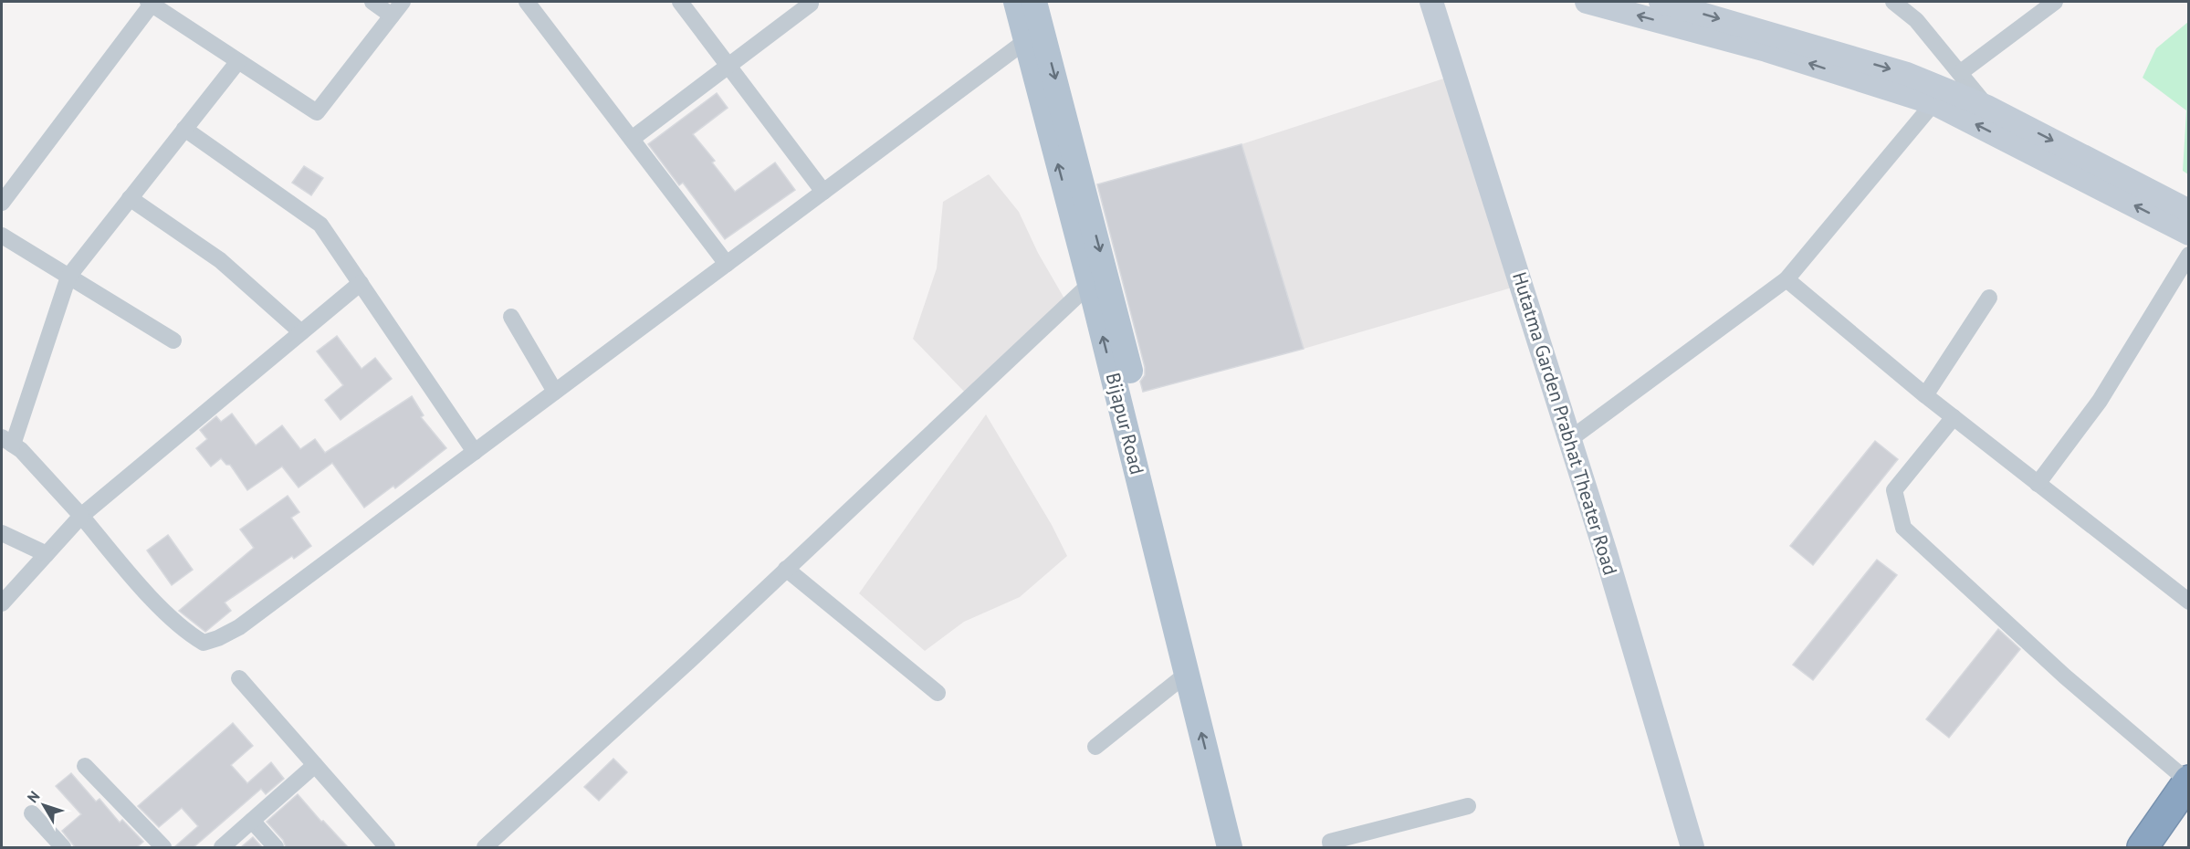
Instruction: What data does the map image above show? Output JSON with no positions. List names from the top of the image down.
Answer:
{
  "streets": {
    "main road": ["Bijapur Road", "Hutatma Garden Prabhat Theater Road"]
  },
  "north": "top left"
}
